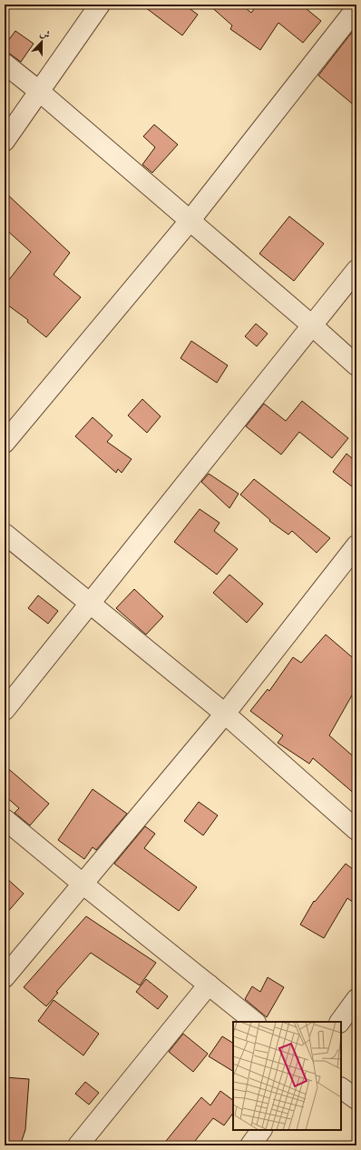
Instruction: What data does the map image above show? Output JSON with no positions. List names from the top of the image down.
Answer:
{
  "north": "top"
}
